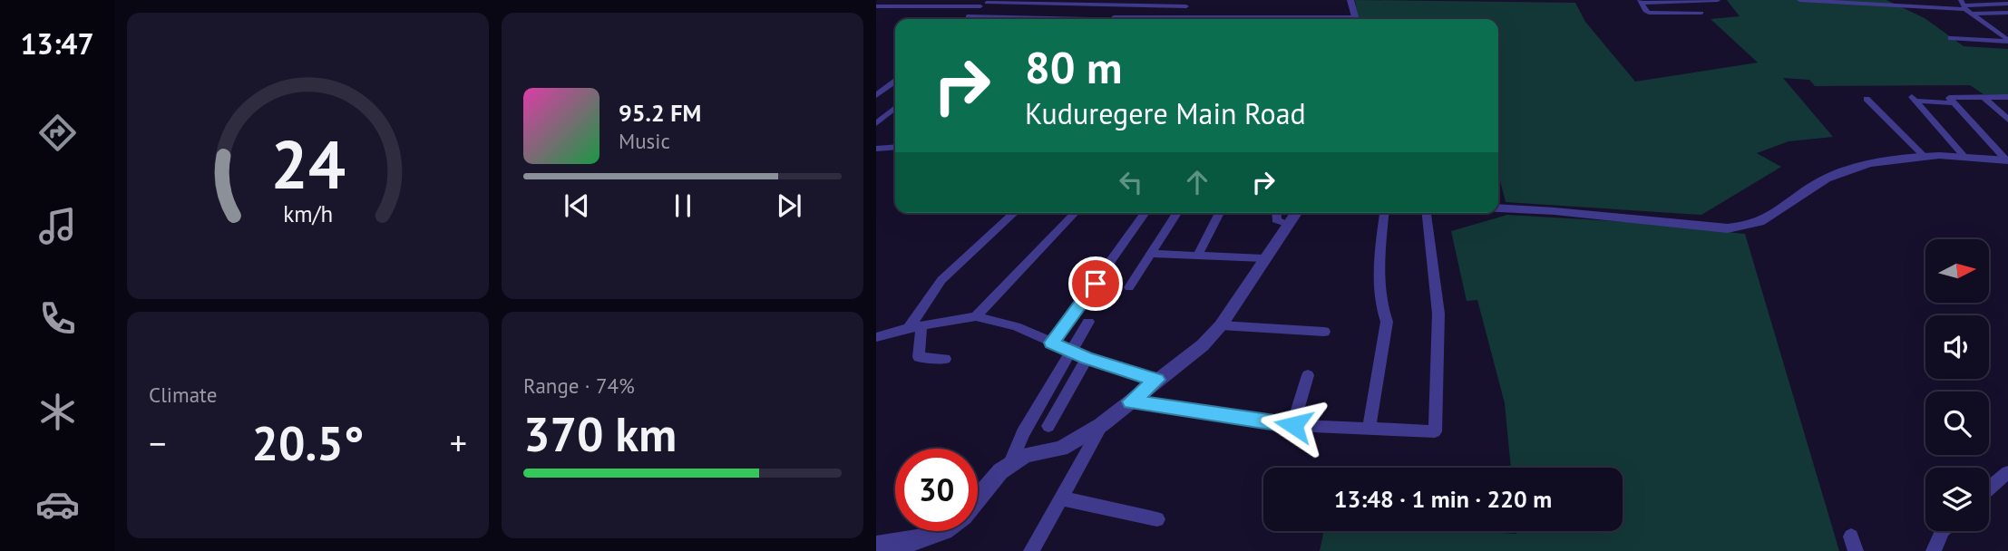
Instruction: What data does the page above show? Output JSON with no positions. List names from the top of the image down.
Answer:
{
  "north": "right",
  "page": {
    "tabs": "13:47",
    "turn": ["80 m", "Kuduregere Main Road"],
    "song": ["95.2 FM", "Music"],
    "tile": [
      "Climate",
      ["Range · 74%", "370 km"]
    ],
    "heat": ["−", "20.5°", "+"],
    "limit": "30",
    "trip": "13:48 · 1 min · 220 m",
    "gauge": ["24", "km/h"]
  }
}
